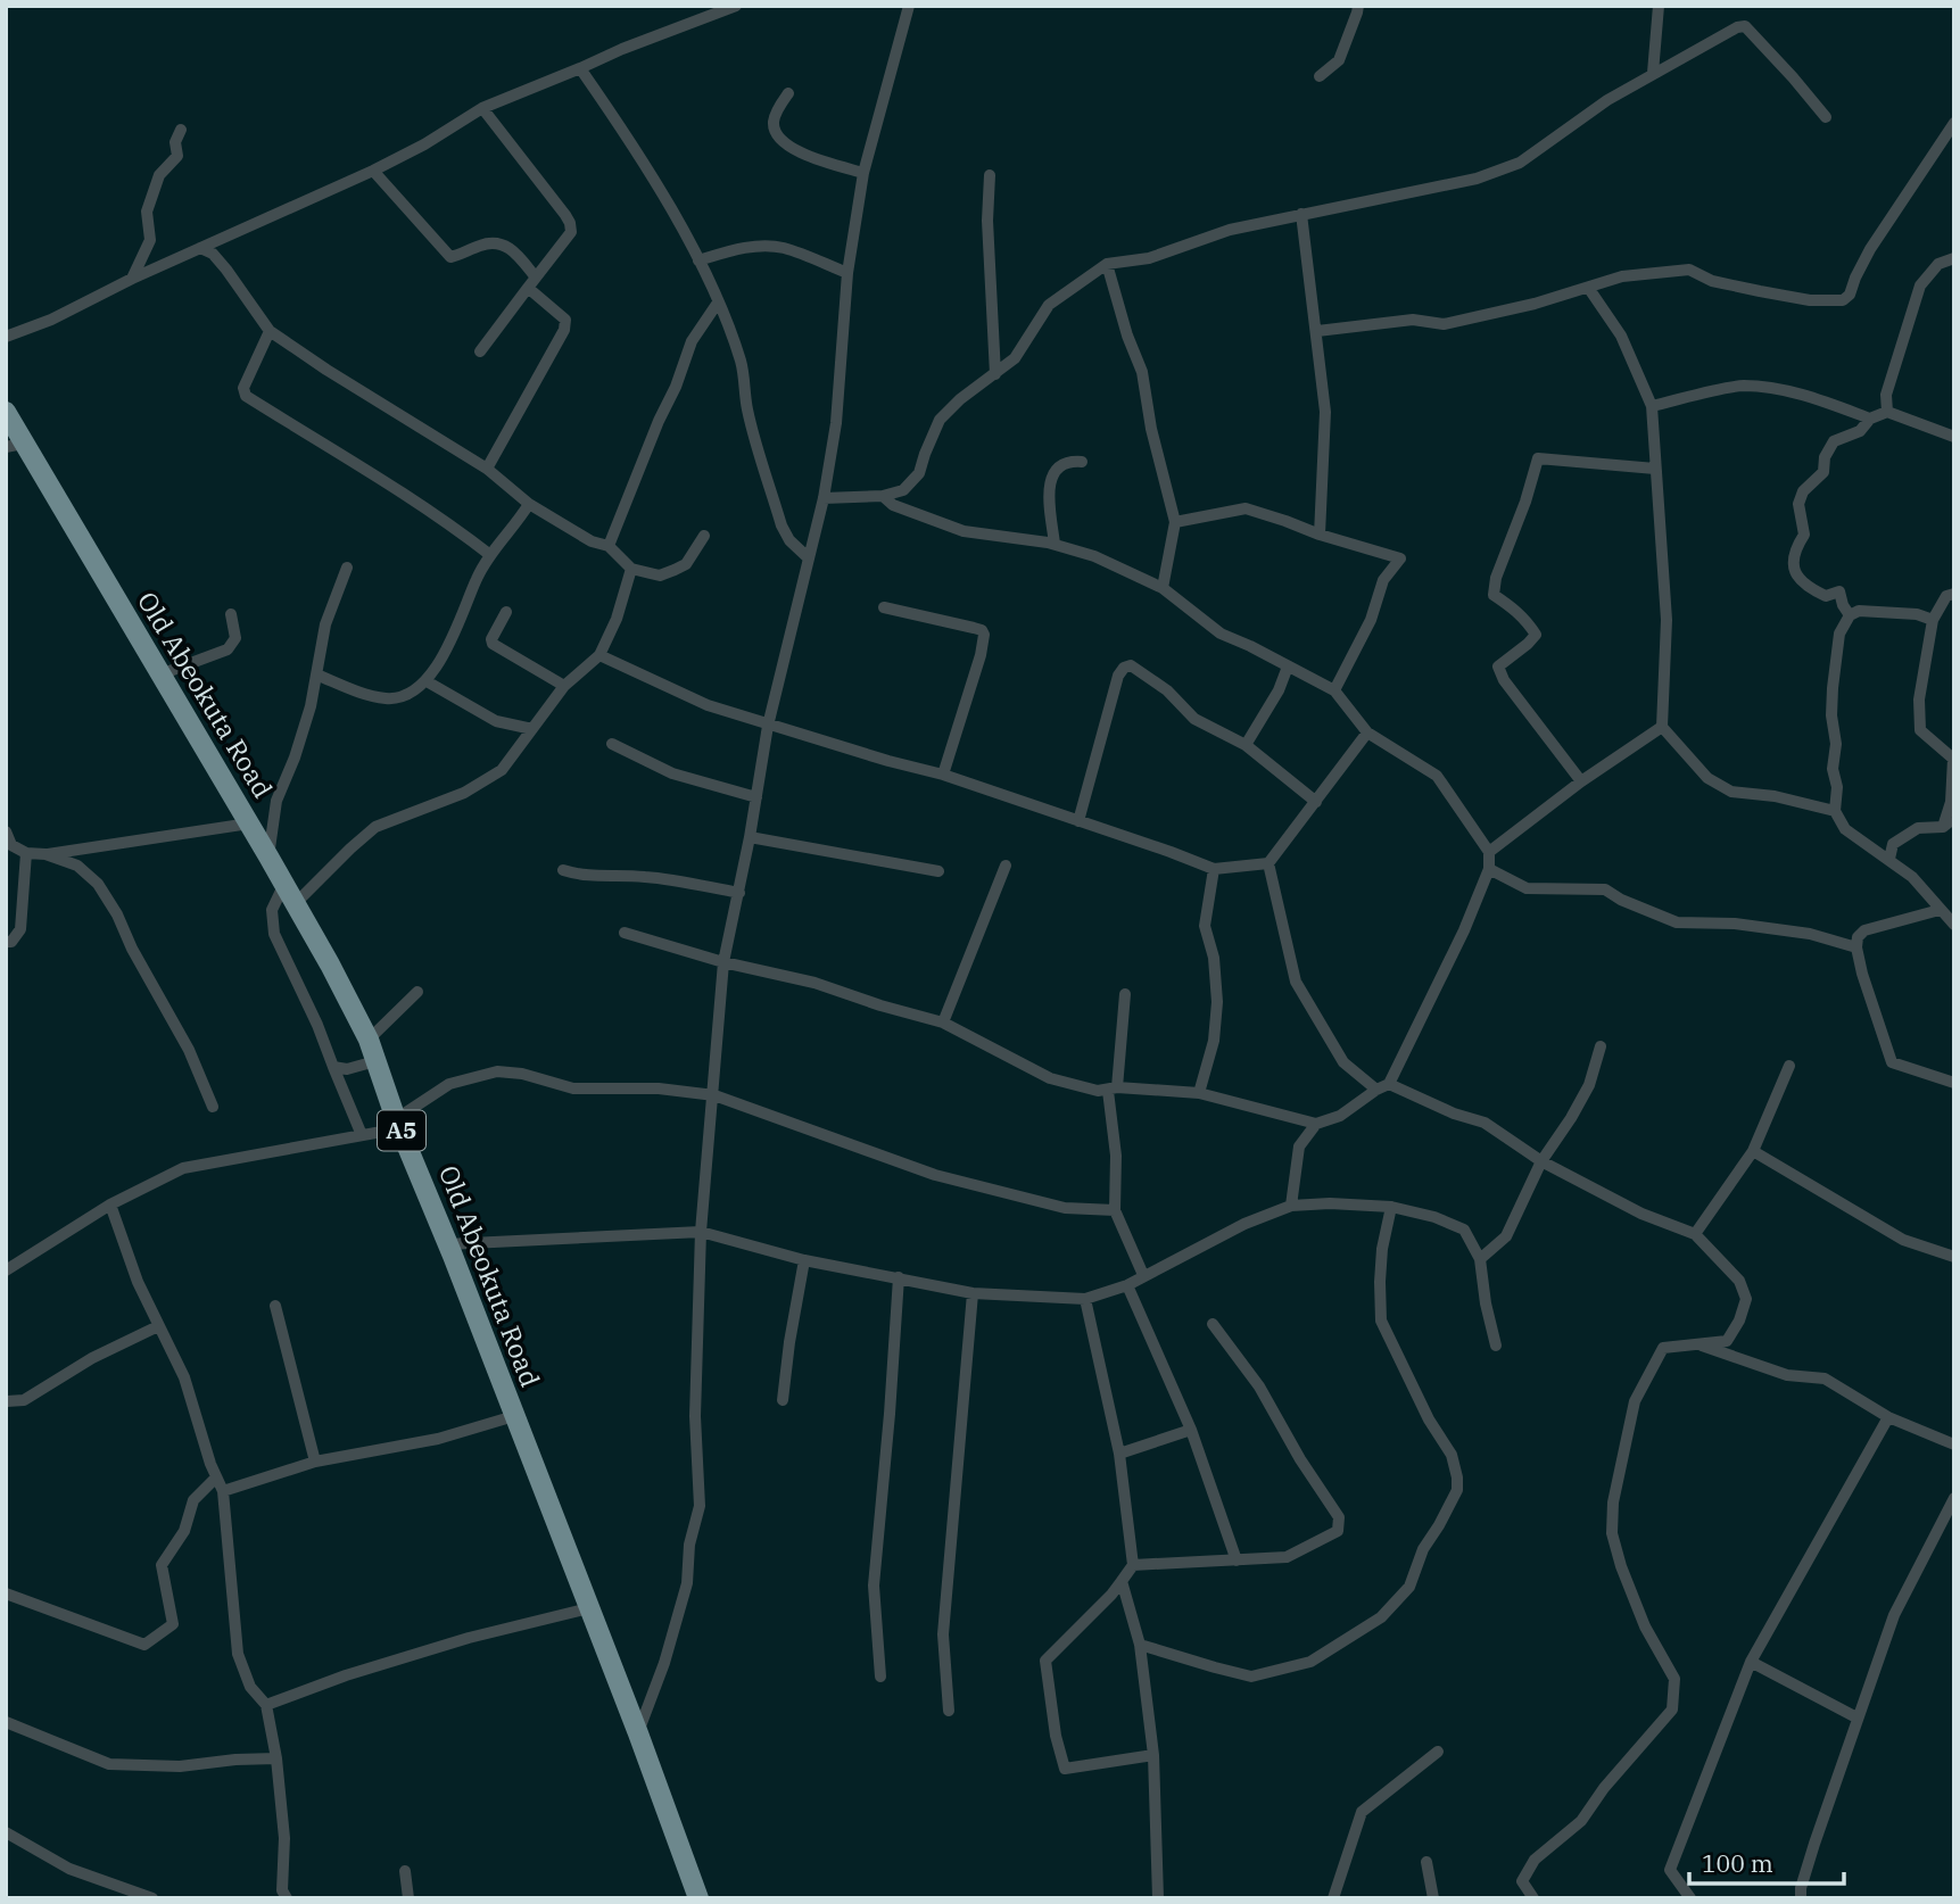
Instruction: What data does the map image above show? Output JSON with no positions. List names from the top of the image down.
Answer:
{
  "streets": {
    "highway": ["Old Abeokuta Road", "A5"]
  },
  "scale_bar": "100 m"
}
